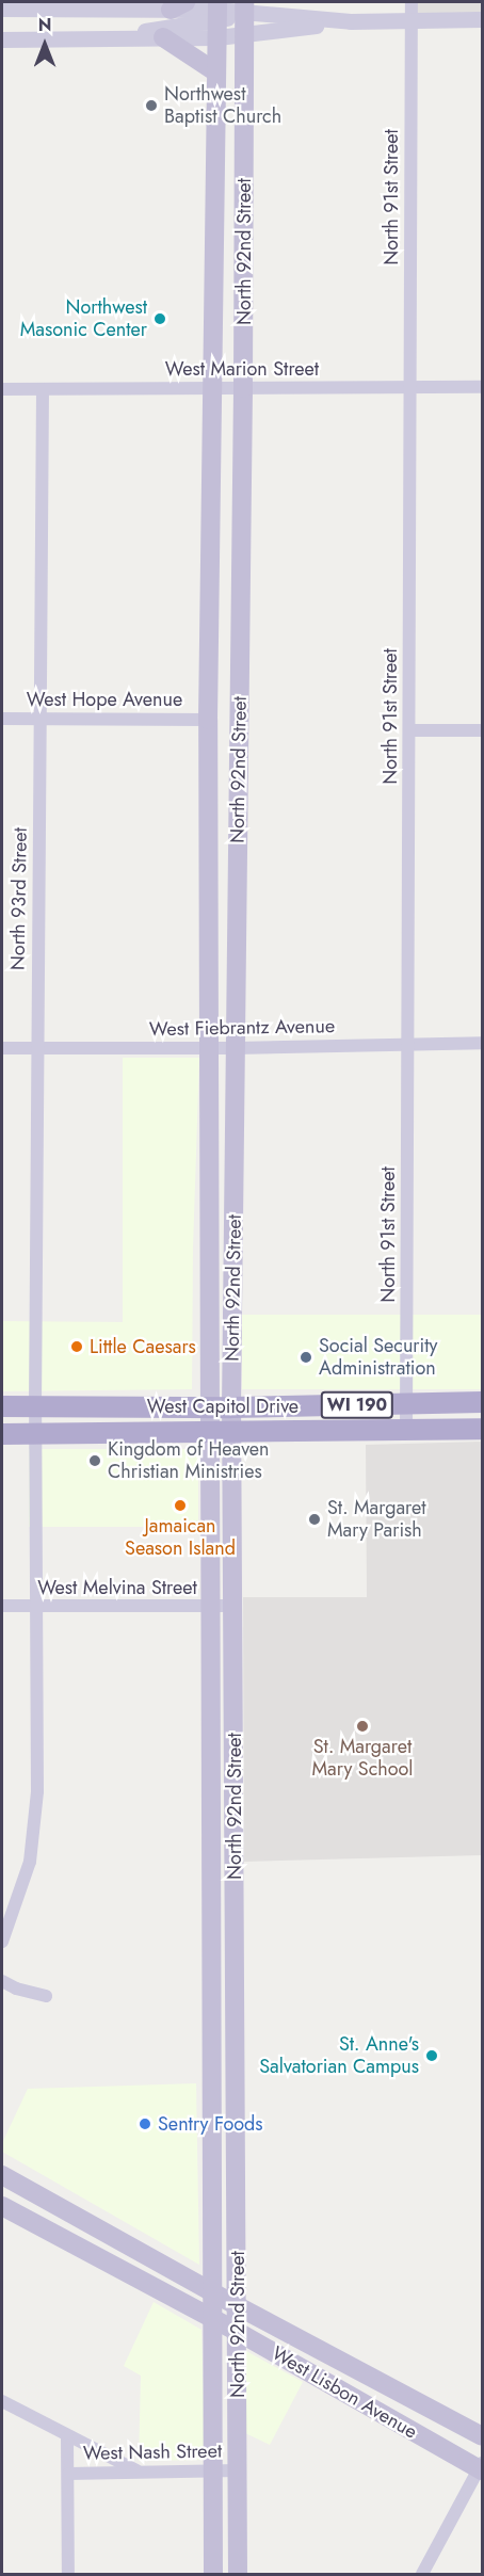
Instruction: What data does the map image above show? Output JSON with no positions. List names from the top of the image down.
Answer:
{
  "streets": {
    "main road": [
      "North 92nd Street",
      "WI 190",
      "West Capitol Drive",
      "West Lisbon Avenue"
    ],
    "street": [
      "North 91st Street",
      "West Marion Street",
      "West Hope Avenue",
      "North 93rd Street",
      "West Fiebrantz Avenue",
      "West Melvina Street",
      "West Nash Street"
    ]
  },
  "crossings": [
    ["North 91st Street", "West Marion Street"],
    ["North 91st Street", "West Fiebrantz Avenue"],
    ["North 91st Street", "West Capitol Drive"],
    ["North 92nd Street", "West Marion Street"],
    ["North 92nd Street", "West Hope Avenue"],
    ["North 92nd Street", "West Fiebrantz Avenue"],
    ["North 92nd Street", "West Capitol Drive"],
    ["North 92nd Street", "West Melvina Street"],
    ["North 92nd Street", "West Lisbon Avenue"],
    ["North 92nd Street", "West Nash Street"],
    ["West Marion Street", "North 93rd Street"],
    ["West Hope Avenue", "North 93rd Street"],
    ["North 93rd Street", "West Fiebrantz Avenue"],
    ["North 93rd Street", "West Capitol Drive"],
    ["North 93rd Street", "West Melvina Street"]
  ],
  "places": [
    "Northwest Baptist Church",
    "Northwest Masonic Center",
    "Little Caesars",
    "Social Security Administration",
    "Kingdom of Heaven Christian Ministries",
    "Jamaican Season Island",
    "St. Margaret Mary Parish",
    "St. Margaret Mary School",
    "St. Anne's Salvatorian Campus",
    "Sentry Foods"
  ],
  "north": "top"
}
